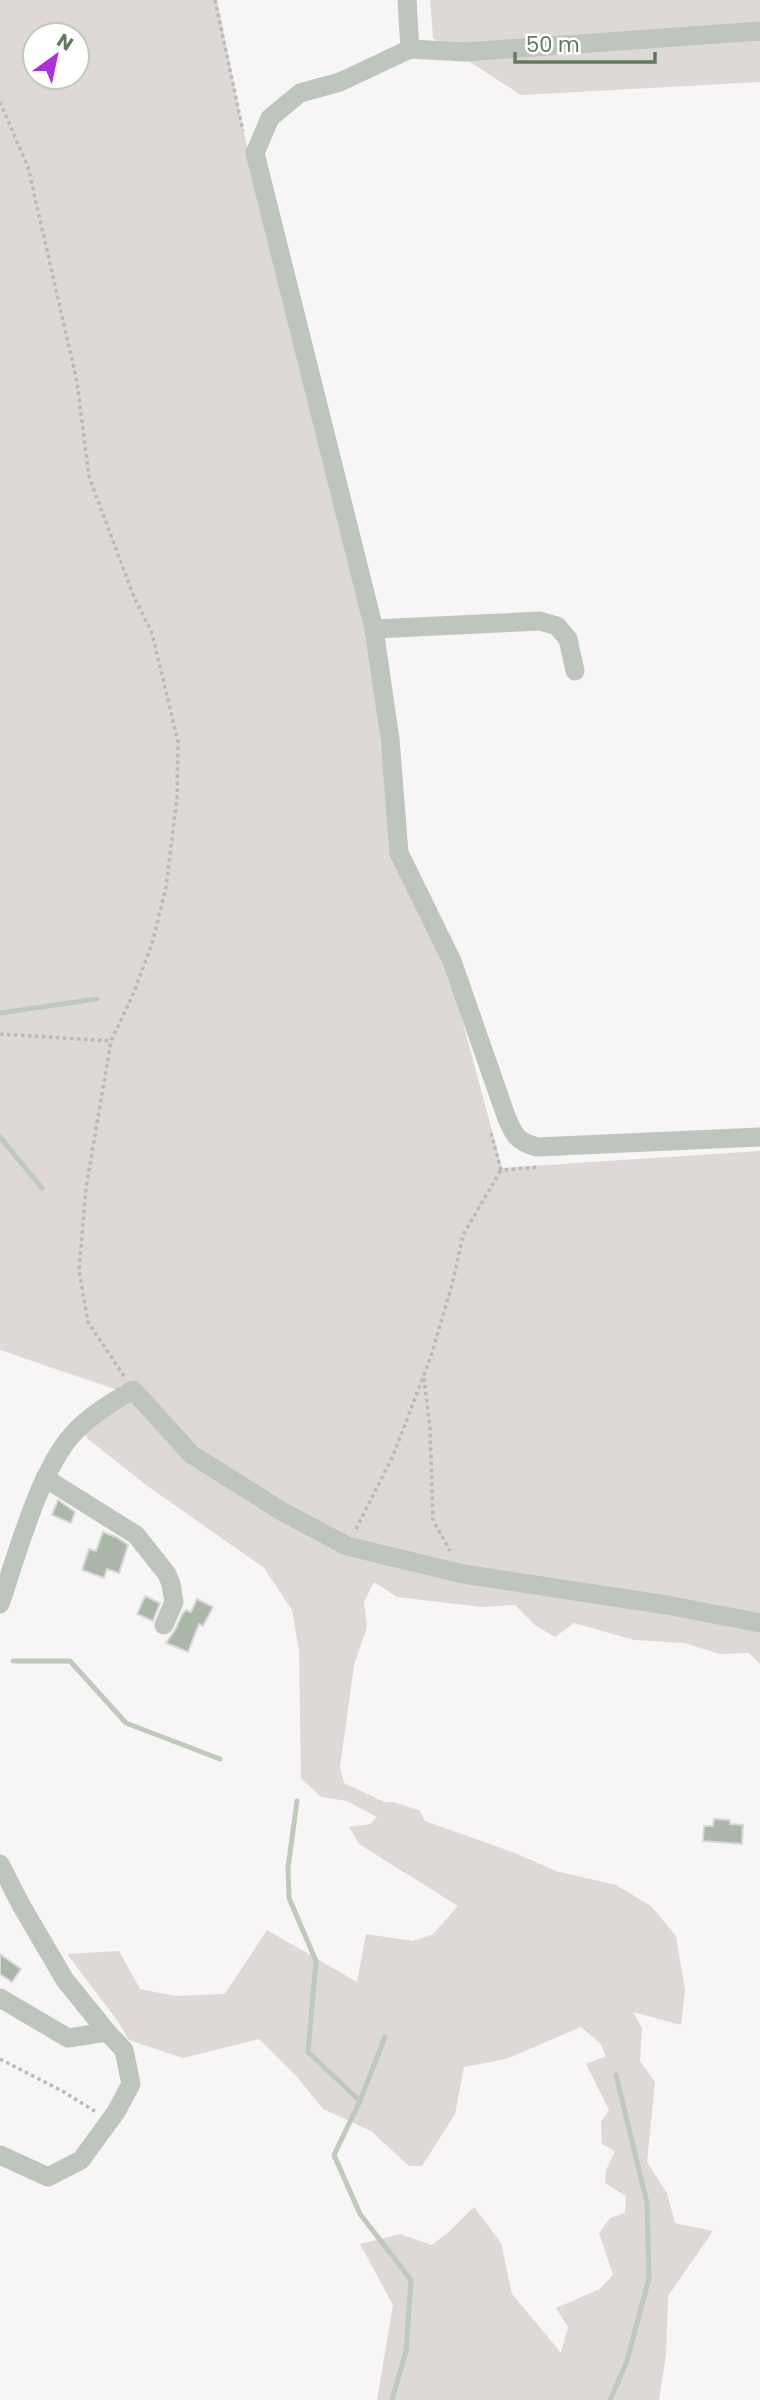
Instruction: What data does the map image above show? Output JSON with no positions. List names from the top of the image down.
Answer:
{
  "scale_bar": "50 m",
  "north": "top right"
}
